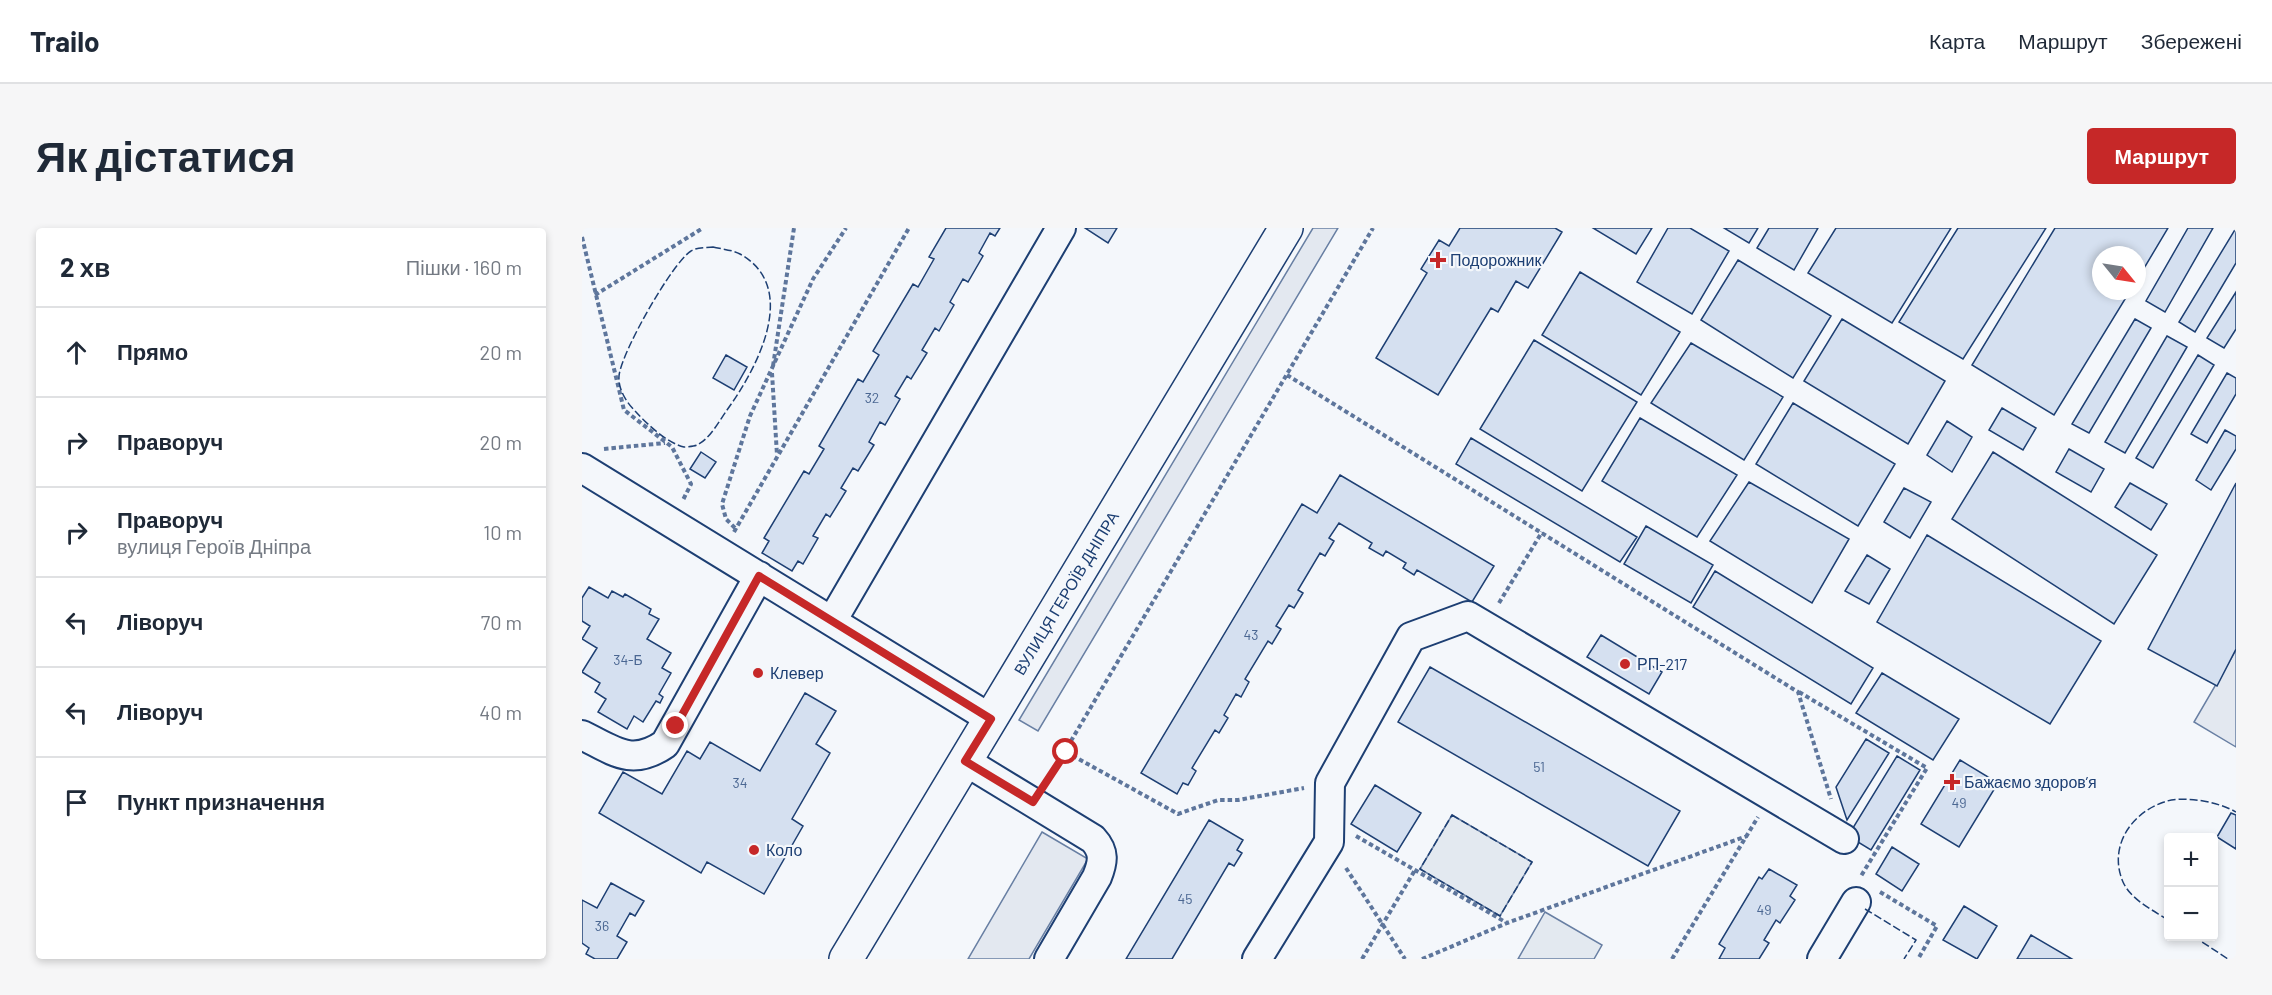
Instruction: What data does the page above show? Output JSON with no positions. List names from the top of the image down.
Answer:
{
  "streets": {
    "main road": ["ВУЛИЦЯ ГЕРОЇВ ДНІПРА"]
  },
  "places": {
    "health": ["Подорожник", "Бажаємо здоровʼя"],
    "other": ["РП-217", "Клевер", "Коло"]
  },
  "house_numbers": [
    "32",
    "43",
    "34-Б",
    "51",
    "34",
    "49",
    "45",
    "49",
    "36"
  ],
  "north": "bottom right",
  "page": {
    "header": "Trailo",
    "nav": ["Карта", "Маршрут", "Збережені"],
    "buttons": "Маршрут",
    "title": "Як дістатися",
    "heading": ["2 хв", "Пішки · 160 m"],
    "list": [
      ["Прямо", "20 m"],
      ["Праворуч", "20 m"],
      ["Праворуч", "вулиця Героїв Дніпра", "10 m"],
      ["Ліворуч", "70 m"],
      ["Ліворуч", "40 m"],
      "Пункт призначення"
    ],
    "map_buttons": ["+", "−"]
  }
}
